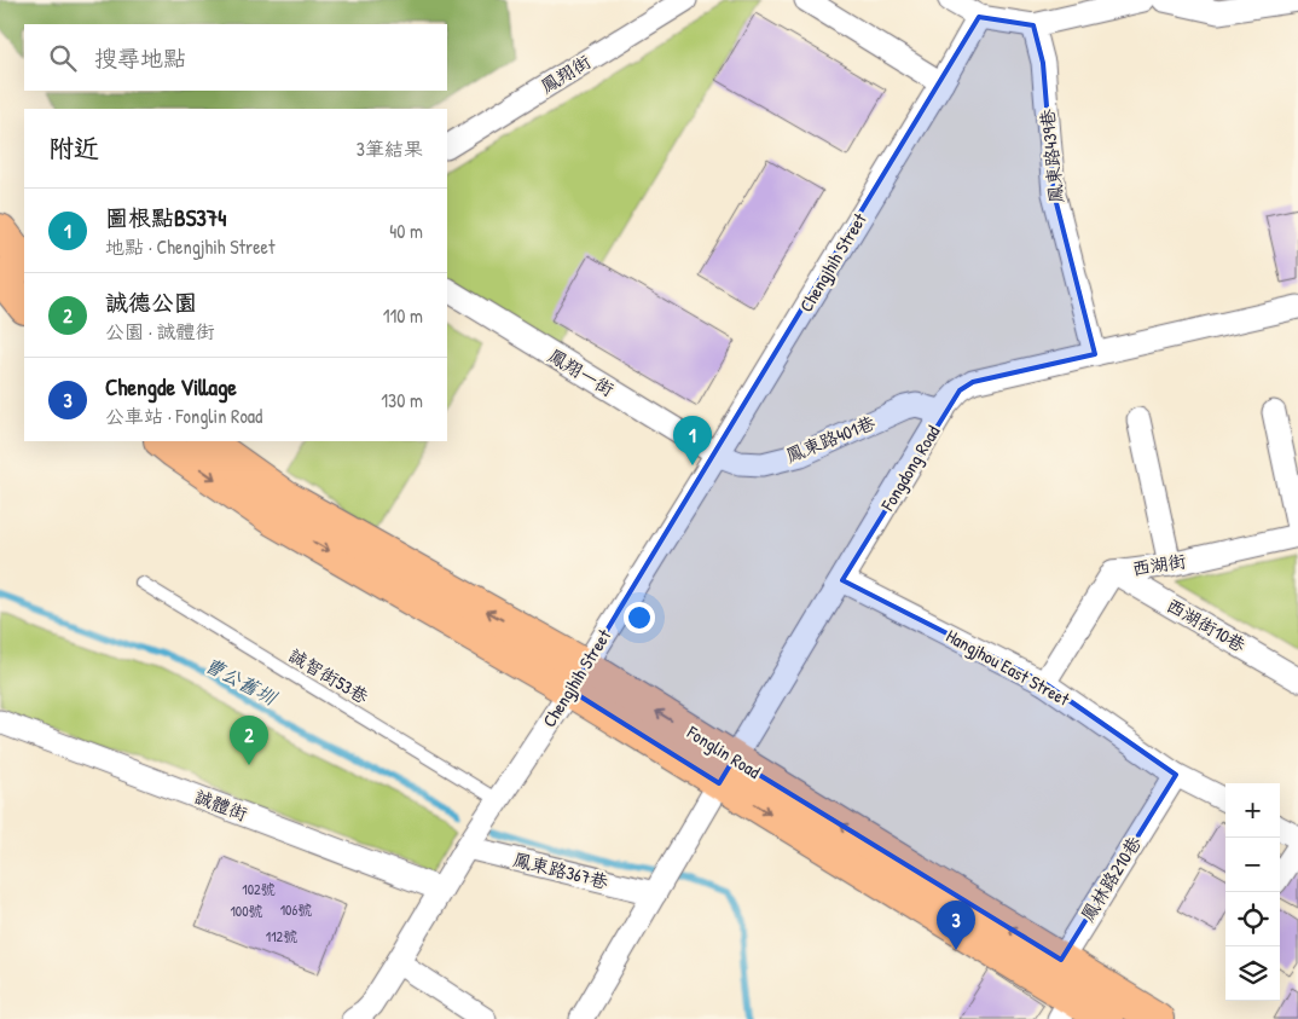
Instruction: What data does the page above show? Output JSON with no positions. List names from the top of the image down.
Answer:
{
  "streets": {
    "main road": ["Fonglin Road"],
    "street": [
      "鳳翔街",
      "鳳東路439巷",
      "Chengjhih Street",
      "鳳翔一街",
      "鳳東路401巷",
      "Fongdong Road",
      "西湖街",
      "西湖街10巷",
      "Hangjhou East Street",
      "誠體街",
      "鳳東路367巷",
      "鳳林路210巷"
    ],
    "lane": ["誠智街53巷"]
  },
  "crossings": [
    ["鳳東路439巷", "Fongdong Road"],
    ["Chengjhih Street", "鳳翔一街"],
    ["Chengjhih Street", "鳳東路401巷"],
    ["Chengjhih Street", "誠智街53巷"],
    ["Chengjhih Street", "Fonglin Road"],
    ["Chengjhih Street", "誠體街"],
    ["Chengjhih Street", "鳳東路367巷"],
    ["鳳翔一街", "鳳東路401巷"],
    ["鳳東路401巷", "Fongdong Road"],
    ["Fongdong Road", "Hangjhou East Street"],
    ["Fongdong Road", "Fonglin Road"],
    ["Fongdong Road", "鳳東路367巷"],
    ["西湖街", "西湖街10巷"],
    ["西湖街", "Hangjhou East Street"],
    ["Hangjhou East Street", "鳳林路210巷"],
    ["Fonglin Road", "鳳林路210巷"]
  ],
  "water": ["曹公舊圳"],
  "house_numbers": [
    "102號",
    "106號",
    "100號",
    "112號"
  ],
  "page": {
    "search": "搜尋地點",
    "heading": ["附近", "3筆結果"],
    "list": [
      {
        "mark": "1",
        "name": "圖根點BS374",
        "note": "地點 · Chengjhih Street",
        "value": "40 m"
      },
      {
        "mark": "2",
        "name": "誠德公園",
        "note": "公園 · 誠體街",
        "value": "110 m"
      },
      {
        "mark": "3",
        "name": "Chengde Village",
        "note": "公車站 · Fonglin Road",
        "value": "130 m"
      }
    ],
    "pins": ["1", "2", "3"],
    "map_buttons": ["+", "−"]
  }
}
